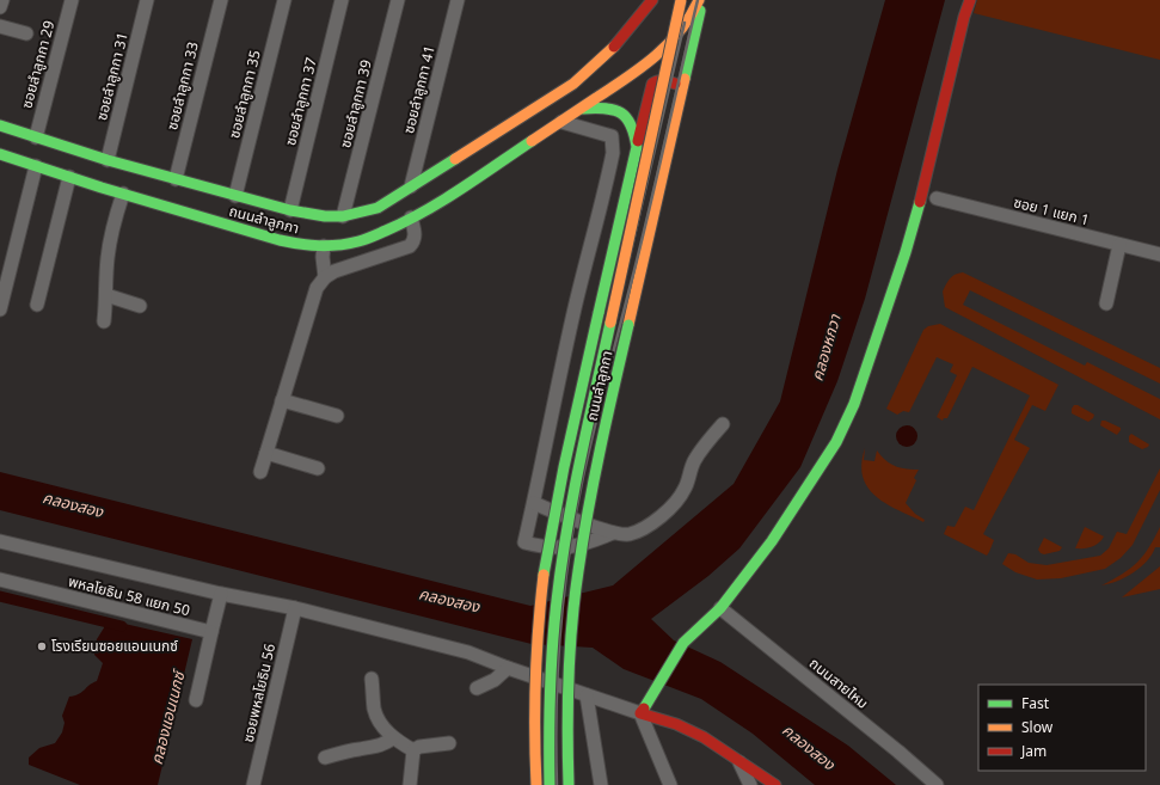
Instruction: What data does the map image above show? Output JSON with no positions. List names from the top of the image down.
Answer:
{
  "streets": {
    "main road": ["ถนนลำลูกกา"],
    "street": [
      "ซอยลำลูกกา 29",
      "ซอยลำลูกกา 31",
      "ซอยลำลูกกา 33",
      "ซอยลำลูกกา 41",
      "ซอยลำลูกกา 35",
      "ซอยลำลูกกา 37",
      "ซอยลำลูกกา 39",
      "ซอย 1 แยก 1",
      "พหลโยธิน 58 แยก 50",
      "ถนนสายไหม",
      "ซอยพหลโยธิน 56"
    ]
  },
  "crossings": [
    ["ซอยลำลูกกา 29", "ถนนลำลูกกา"],
    ["ซอยลำลูกกา 31", "ถนนลำลูกกา"],
    ["ซอยลำลูกกา 33", "ถนนลำลูกกา"],
    ["ซอยลำลูกกา 41", "ถนนลำลูกกา"],
    ["ซอยลำลูกกา 35", "ถนนลำลูกกา"],
    ["ซอยลำลูกกา 37", "ถนนลำลูกกา"],
    ["ซอยลำลูกกา 39", "ถนนลำลูกกา"]
  ],
  "water": ["คลองหกวา", "คลองสอง", "คลองแอนเนกซ์"],
  "places": ["โรงเรียนซอยแอนเนกซ์"],
  "legend": ["Fast", "Slow", "Jam"]
}
